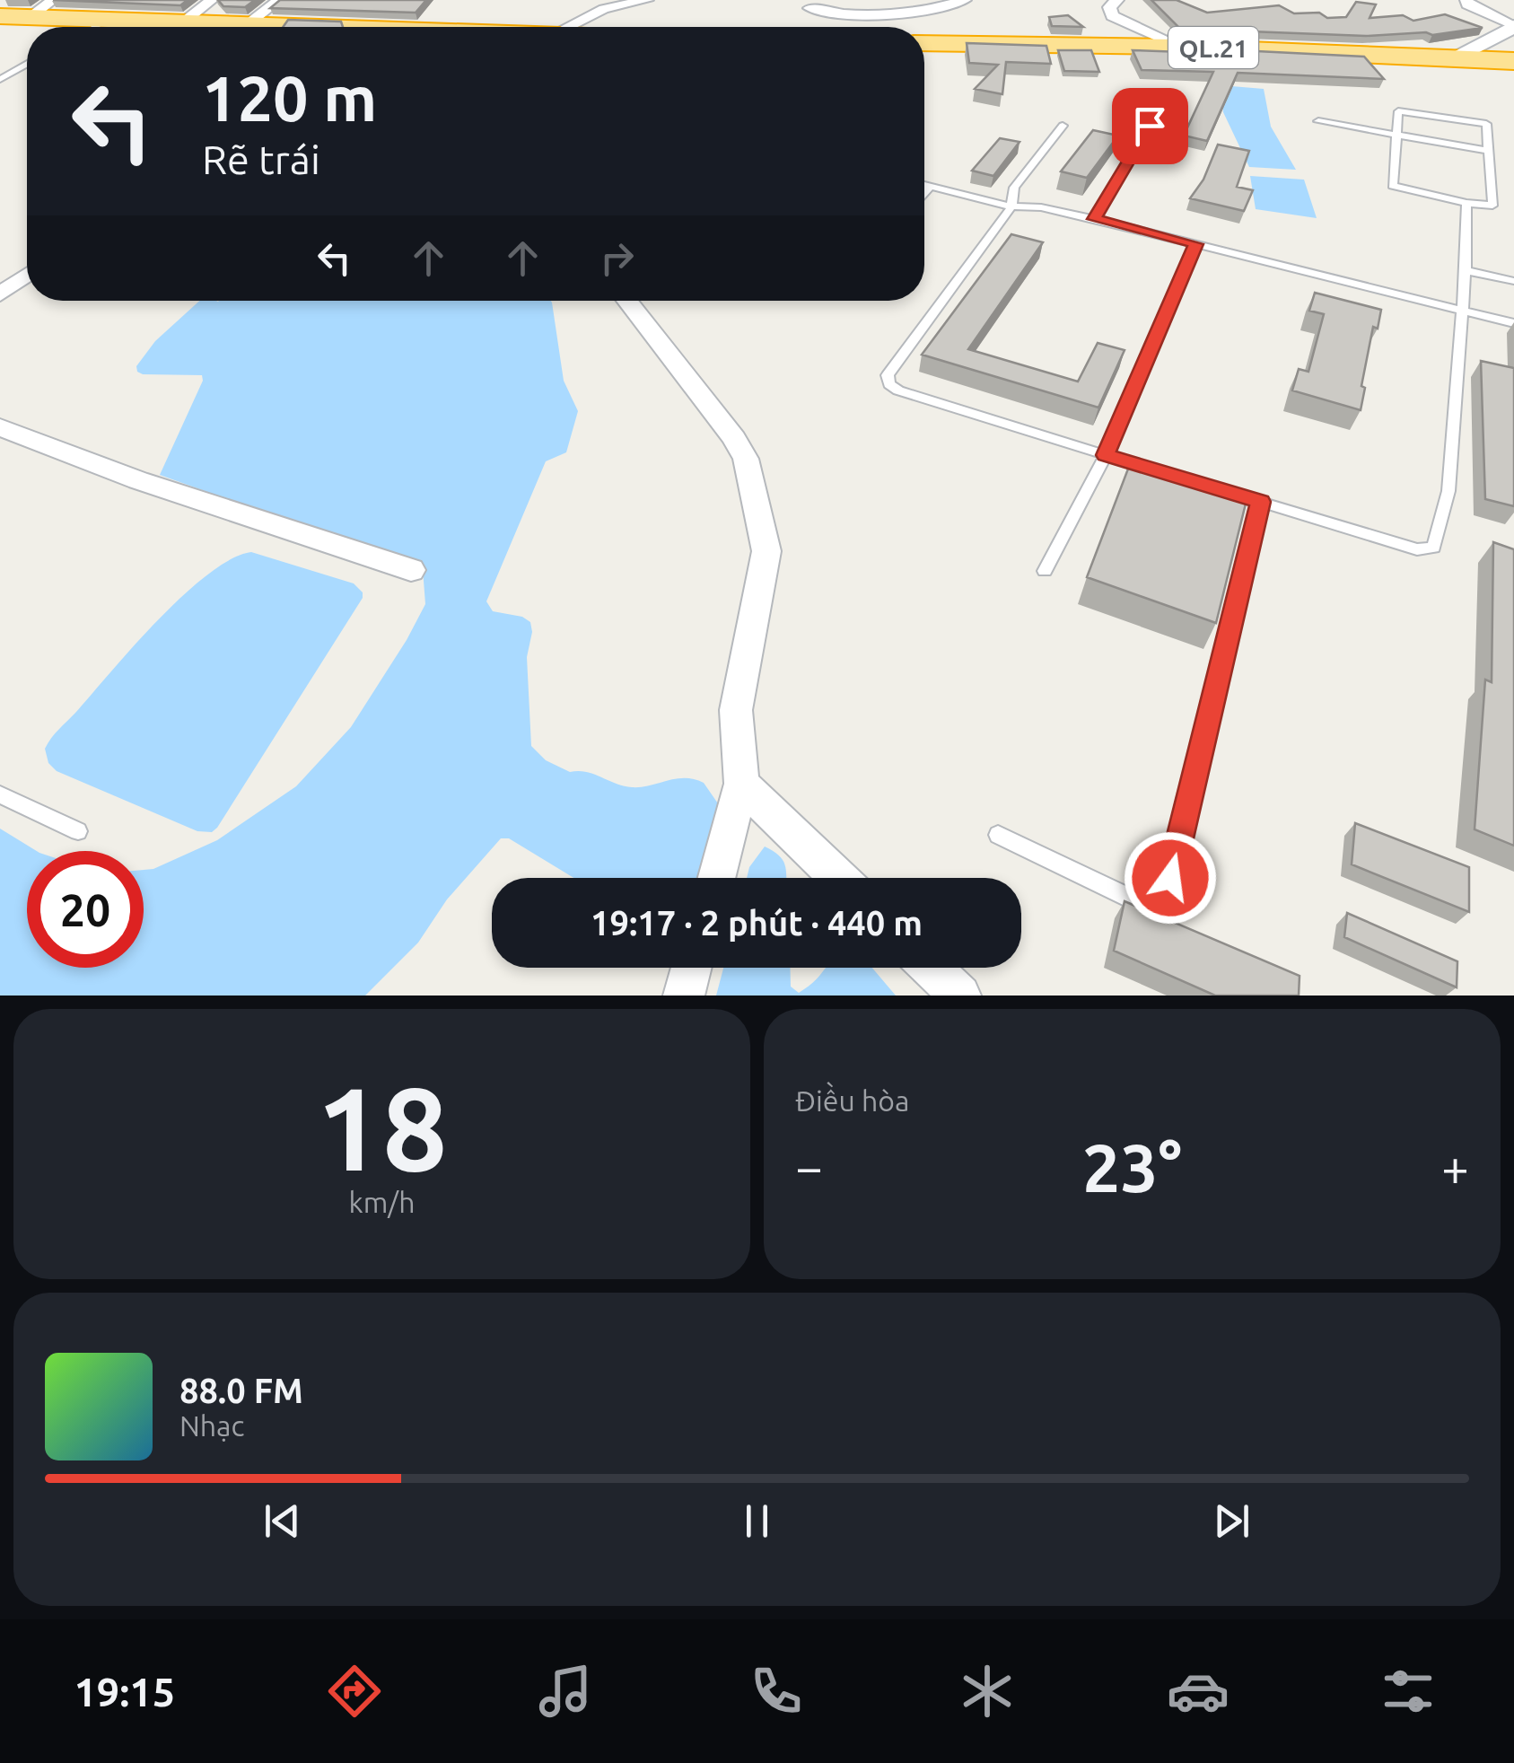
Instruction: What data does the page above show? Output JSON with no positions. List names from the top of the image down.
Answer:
{
  "streets": {
    "highway": ["QL.21"]
  },
  "page": {
    "turn": ["120 m", "Rẽ trái"],
    "limit": "20",
    "trip": "19:17 · 2 phút · 440 m",
    "tile": [
      ["18", "km/h"],
      "Điều hòa"
    ],
    "heat": ["−", "23°", "+"],
    "song": ["88.0 FM", "Nhạc"],
    "tabs": "19:15"
  }
}
